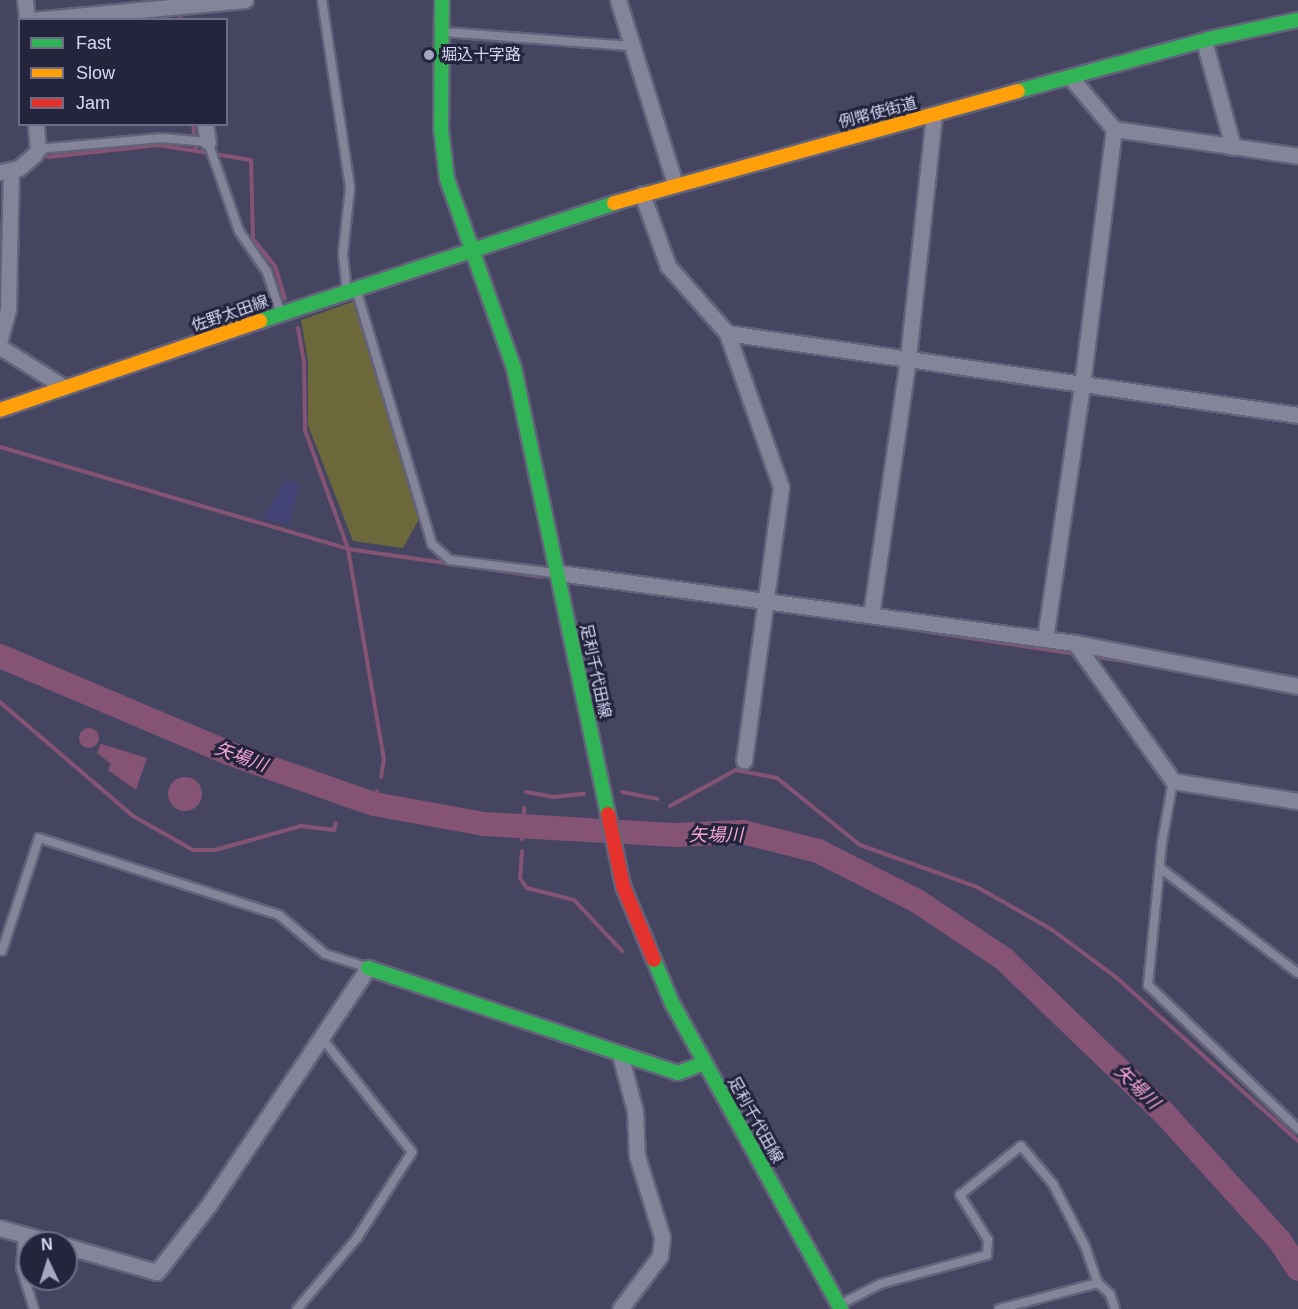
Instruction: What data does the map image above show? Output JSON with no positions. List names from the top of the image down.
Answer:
{
  "streets": {
    "main road": ["例幣使街道", "佐野太田線", "足利千代田線"]
  },
  "crossings": [
    ["例幣使街道", "佐野太田線"],
    ["例幣使街道", "足利千代田線"],
    ["佐野太田線", "足利千代田線"]
  ],
  "water": ["矢場川"],
  "places": ["堀込十字路"],
  "legend": ["Fast", "Slow", "Jam"],
  "north": "top"
}
